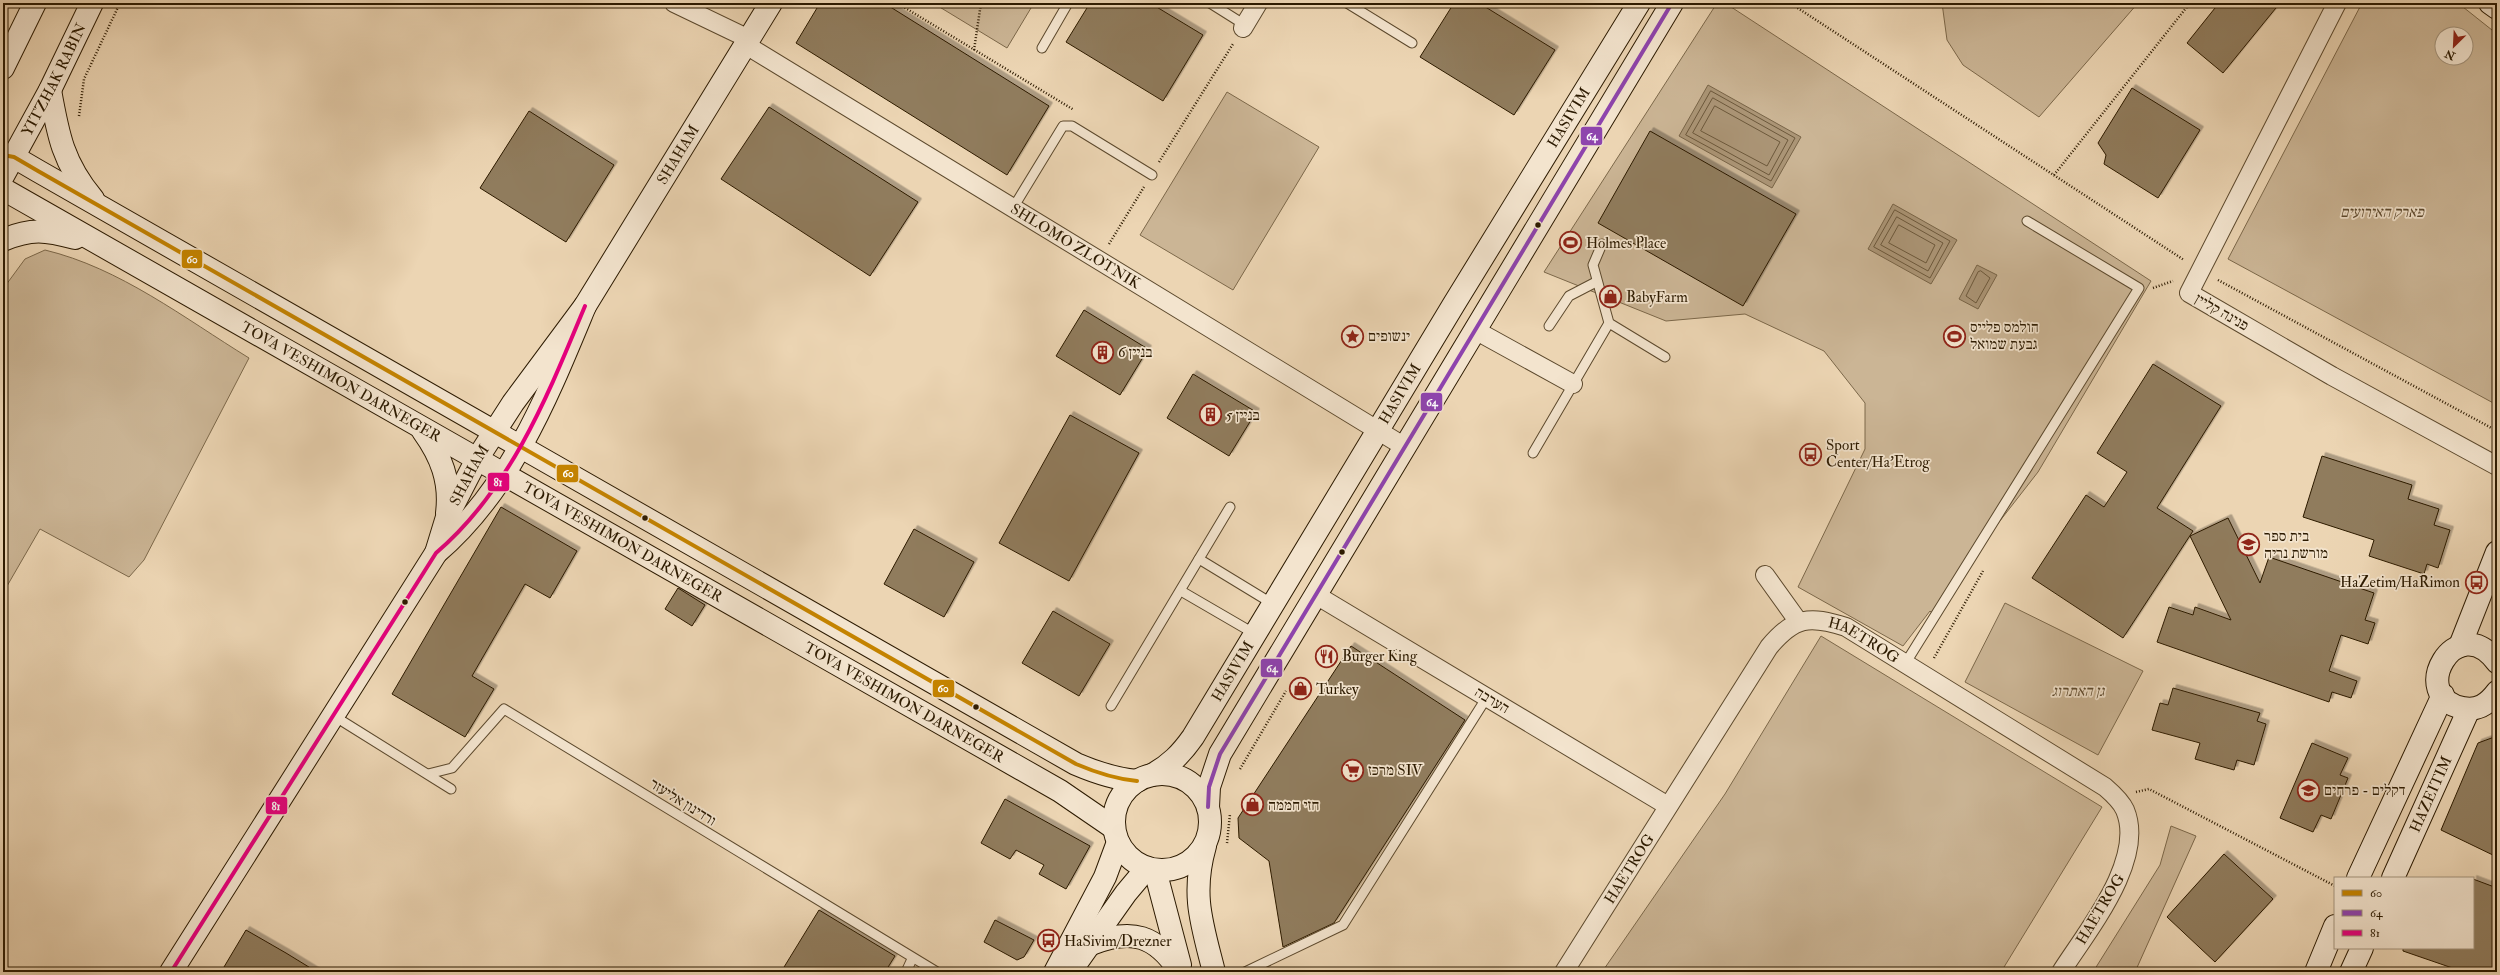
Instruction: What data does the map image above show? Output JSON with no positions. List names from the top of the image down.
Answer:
{
  "streets": {
    "street": [
      "YITZHAK RABIN",
      "HASIVIM",
      "SHAHAM",
      "SHLOMO ZLOTNIK",
      "פנינה קליין",
      "TOVA VESHIMON DARNEGER",
      "HAETROG",
      "הערבה",
      "HAZEITIM"
    ],
    "lane": ["ורדינון אליעזר"]
  },
  "crossings": [
    ["YITZHAK RABIN", "TOVA VESHIMON DARNEGER"],
    ["HASIVIM", "SHLOMO ZLOTNIK"],
    ["HASIVIM", "TOVA VESHIMON DARNEGER"],
    ["HASIVIM", "הערבה"],
    ["SHAHAM", "SHLOMO ZLOTNIK"],
    ["SHAHAM", "TOVA VESHIMON DARNEGER"],
    ["HAETROG", "הערבה"]
  ],
  "parks": ["פארק האירועים", "גן האתרוג"],
  "places": {
    "sports": ["Holmes Place", "הולמס פלייס גבעת שמואל"],
    "shop": ["BabyFarm", "Turkey", "חזי חממה"],
    "place": ["ינשופים"],
    "building": ["בניין 6", "בניין 5"],
    "bus stop": ["Sport Center/Ha'Etrog", "HaZetim/HaRimon", "HaSivim/Drezner"],
    "school or university": ["בית ספר מורשת נריה", "דקלים - פרחים"],
    "restaurant": ["Burger King"],
    "supermarket": ["מרכז SIV"]
  },
  "lines": ["transit line 64", "transit line 60", "transit line 81"],
  "legend": ["60", "64", "81"],
  "north": "bottom left"
}
